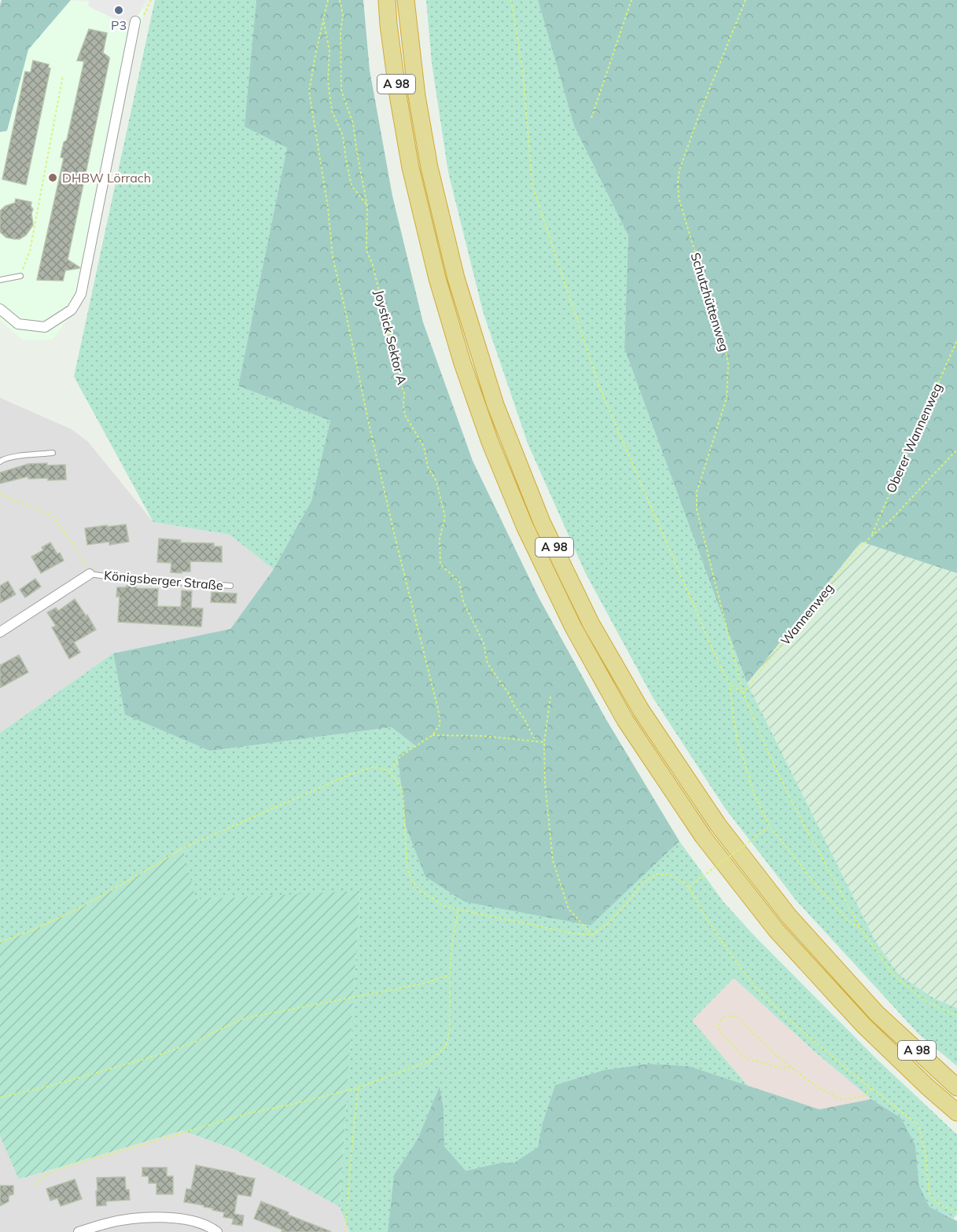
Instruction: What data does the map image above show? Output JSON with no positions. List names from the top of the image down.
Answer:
{
  "streets": {
    "highway": ["A 98"],
    "street": ["Königsberger Straße"],
    "path": [
      "Schutzhüttenweg",
      "Joystick Sektor A",
      "Oberer Wannenweg",
      "Wannenweg"
    ]
  },
  "crossings": [
    ["Schutzhüttenweg", "Wannenweg"],
    ["Oberer Wannenweg", "Wannenweg"]
  ],
  "places": ["P3", "DHBW Lörrach"]
}
